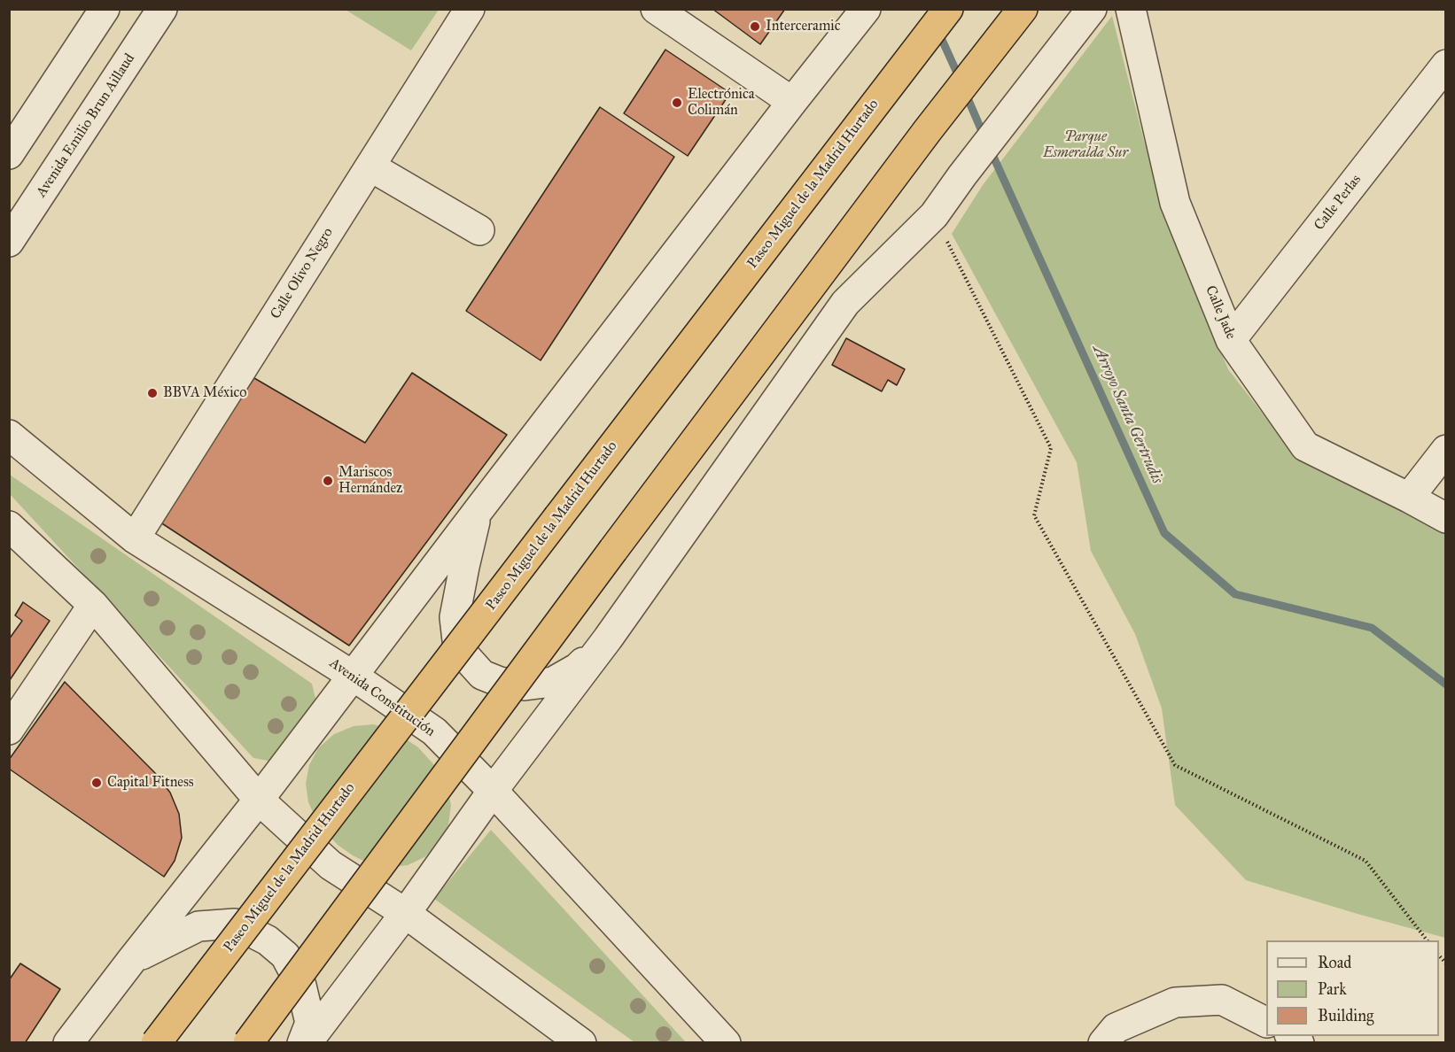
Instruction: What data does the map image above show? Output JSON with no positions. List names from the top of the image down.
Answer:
{
  "streets": {
    "highway": ["Paseo Miguel de la Madrid Hurtado"],
    "street": [
      "Avenida Emilio Brun Aillaud",
      "Calle Perlas",
      "Calle Olivo Negro",
      "Calle Jade",
      "Avenida Constitución"
    ]
  },
  "crossings": [
    ["Calle Perlas", "Calle Jade"],
    ["Calle Olivo Negro", "Avenida Constitución"]
  ],
  "water": ["Arroyo Santa Gertrudis"],
  "parks": ["Parque Esmeralda Sur"],
  "places": [
    "Interceramic",
    "Electrónica Colimán",
    "BBVA México",
    "Mariscos Hernández",
    "Capital Fitness"
  ],
  "legend": ["Road", "Park", "Building"]
}
